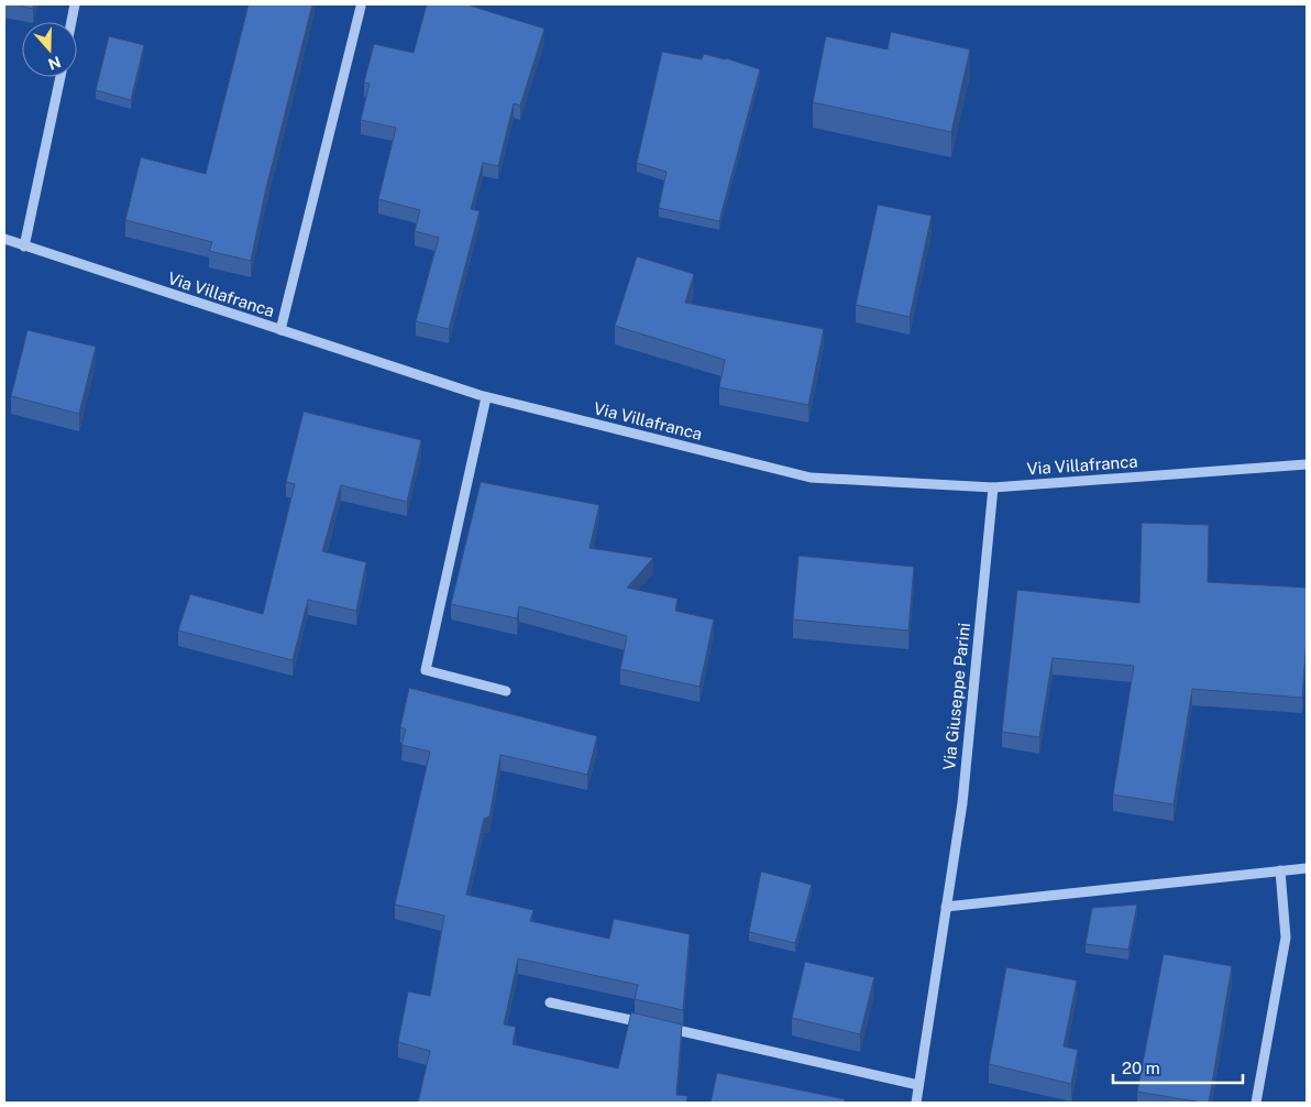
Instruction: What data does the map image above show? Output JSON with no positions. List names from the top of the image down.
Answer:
{
  "streets": {
    "street": ["Via Villafranca", "Via Giuseppe Parini"]
  },
  "crossings": [
    ["Via Villafranca", "Via Giuseppe Parini"]
  ],
  "scale_bar": "20 m",
  "north": "bottom"
}
